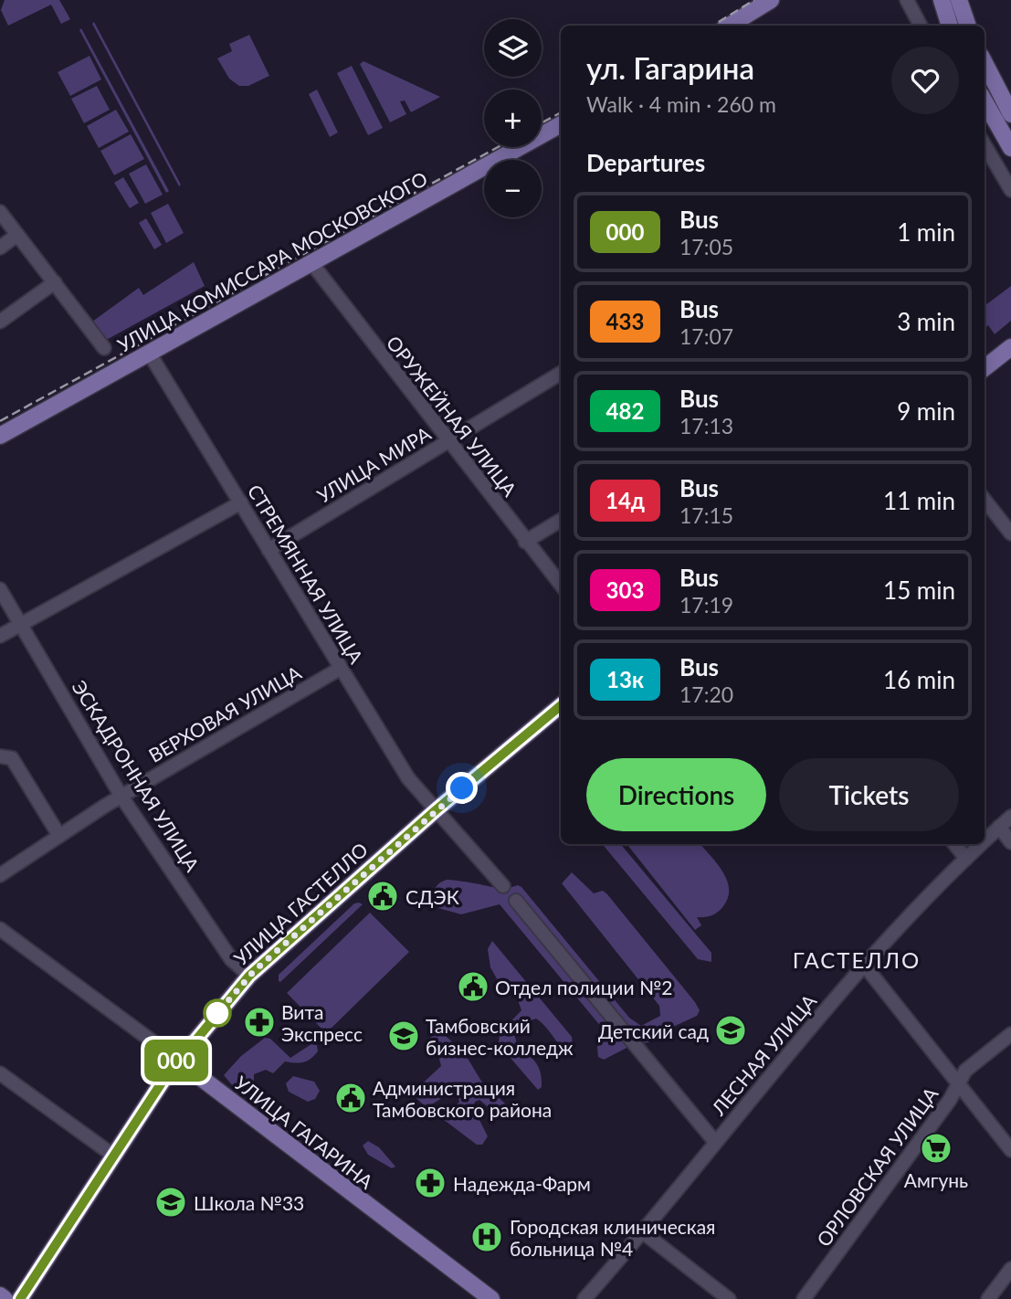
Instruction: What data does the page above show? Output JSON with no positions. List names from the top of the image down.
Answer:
{
  "streets": {
    "main road": ["УЛИЦА КОМИССАРА МОСКОВСКОГО", "УЛИЦА ГАСТЕЛЛО", "УЛИЦА ГАГАРИНА"],
    "street": [
      "ОРУЖЕЙНАЯ УЛИЦА",
      "УЛИЦА МИРА",
      "СТРЕМЯННАЯ УЛИЦА",
      "ВЕРХОВАЯ УЛИЦА",
      "ЭСКАДРОННАЯ УЛИЦА",
      "ЛЕСНАЯ УЛИЦА",
      "ОРЛОВСКАЯ УЛИЦА"
    ]
  },
  "crossings": [
    ["УЛИЦА КОМИССАРА МОСКОВСКОГО", "ОРУЖЕЙНАЯ УЛИЦА"],
    ["УЛИЦА КОМИССАРА МОСКОВСКОГО", "СТРЕМЯННАЯ УЛИЦА"],
    ["ОРУЖЕЙНАЯ УЛИЦА", "УЛИЦА МИРА"],
    ["УЛИЦА МИРА", "СТРЕМЯННАЯ УЛИЦА"],
    ["СТРЕМЯННАЯ УЛИЦА", "ВЕРХОВАЯ УЛИЦА"],
    ["СТРЕМЯННАЯ УЛИЦА", "УЛИЦА ГАСТЕЛЛО"],
    ["ВЕРХОВАЯ УЛИЦА", "ЭСКАДРОННАЯ УЛИЦА"],
    ["ЭСКАДРОННАЯ УЛИЦА", "УЛИЦА ГАСТЕЛЛО"],
    ["УЛИЦА ГАСТЕЛЛО", "УЛИЦА ГАГАРИНА"]
  ],
  "districts": ["ГАСТЕЛЛО"],
  "places": {
    "public building": ["СДЭК", "Отдел полиции №2", "Администрация Тамбовского района"],
    "pharmacy": ["Вита Экспресс", "Надежда-Фарм"],
    "school or university": ["Детский сад", "Тамбовский бизнес-колледж", "Школа №33"],
    "supermarket": ["Амгунь"],
    "hospital": ["Городская клиническая больница №4"]
  },
  "lines": ["bus line 000"],
  "page": {
    "on_map": "000",
    "map_buttons": ["+", "−"],
    "heading": [
      ["ул. Гагарина", "Walk · 4 min · 260 m"],
      "Departures"
    ],
    "list": [
      {
        "mark": "000",
        "name": "Bus",
        "note": "17:05",
        "value": "1 min"
      },
      {
        "mark": "433",
        "name": "Bus",
        "note": "17:07",
        "value": "3 min"
      },
      {
        "mark": "482",
        "name": "Bus",
        "note": "17:13",
        "value": "9 min"
      },
      {
        "mark": "14д",
        "name": "Bus",
        "note": "17:15",
        "value": "11 min"
      },
      {
        "mark": "303",
        "name": "Bus",
        "note": "17:19",
        "value": "15 min"
      },
      {
        "mark": "13к",
        "name": "Bus",
        "note": "17:20",
        "value": "16 min"
      }
    ],
    "buttons": ["Directions", "Tickets"]
  }
}
